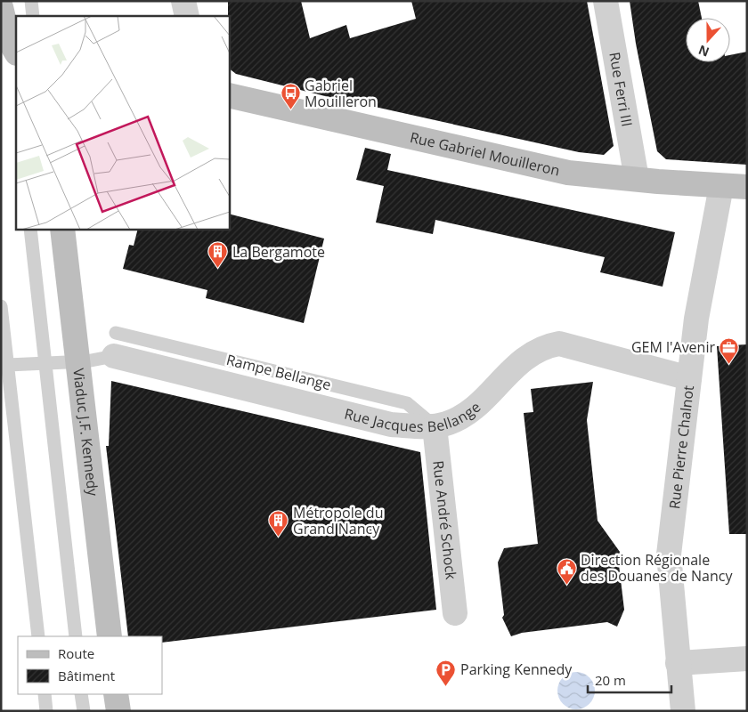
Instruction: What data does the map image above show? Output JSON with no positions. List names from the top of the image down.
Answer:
{
  "streets": {
    "street": [
      "Rue Ferri III",
      "Rue Gabriel Mouilleron",
      "Rue Jacques Bellange",
      "Viaduc J.F. Kennedy",
      "Rue Pierre Chalnot",
      "Rue André Schock"
    ]
  },
  "crossings": [
    ["Rue Ferri III", "Rue Gabriel Mouilleron"],
    ["Rue Gabriel Mouilleron", "Rue Pierre Chalnot"],
    ["Rue Jacques Bellange", "Rue Pierre Chalnot"],
    ["Rue Jacques Bellange", "Rue André Schock"]
  ],
  "places": {
    "bus stop": ["Gabriel Mouilleron"],
    "building": ["La Bergamote", "Métropole du Grand Nancy"],
    "office": ["GEM l'Avenir"],
    "public building": ["Direction Régionale des Douanes de Nancy"],
    "parking": ["Parking Kennedy"]
  },
  "legend": ["Route", "Bâtiment"],
  "scale_bar": "20 m",
  "north": "bottom"
}
